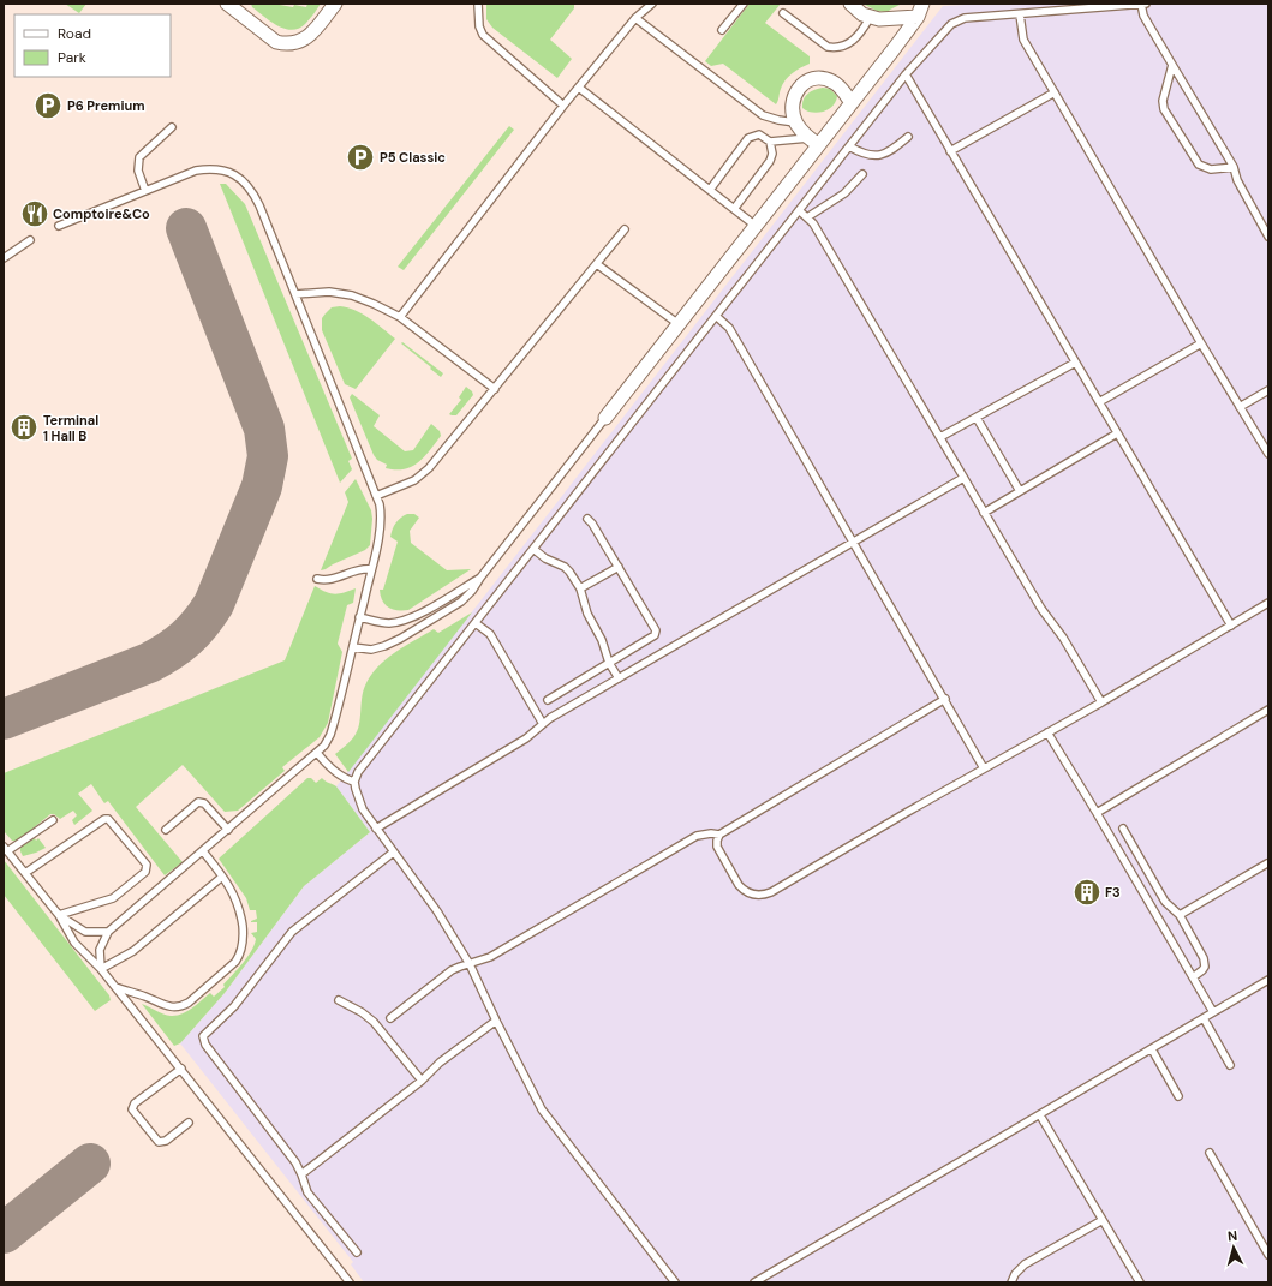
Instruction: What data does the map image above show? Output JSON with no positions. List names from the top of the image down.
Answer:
{
  "places": {
    "parking": ["P6 Premium", "P5 Classic"],
    "restaurant": ["Comptoire&Co"],
    "building": ["Terminal 1 Hall B", "F3"]
  },
  "legend": ["Road", "Park"],
  "north": "top"
}
